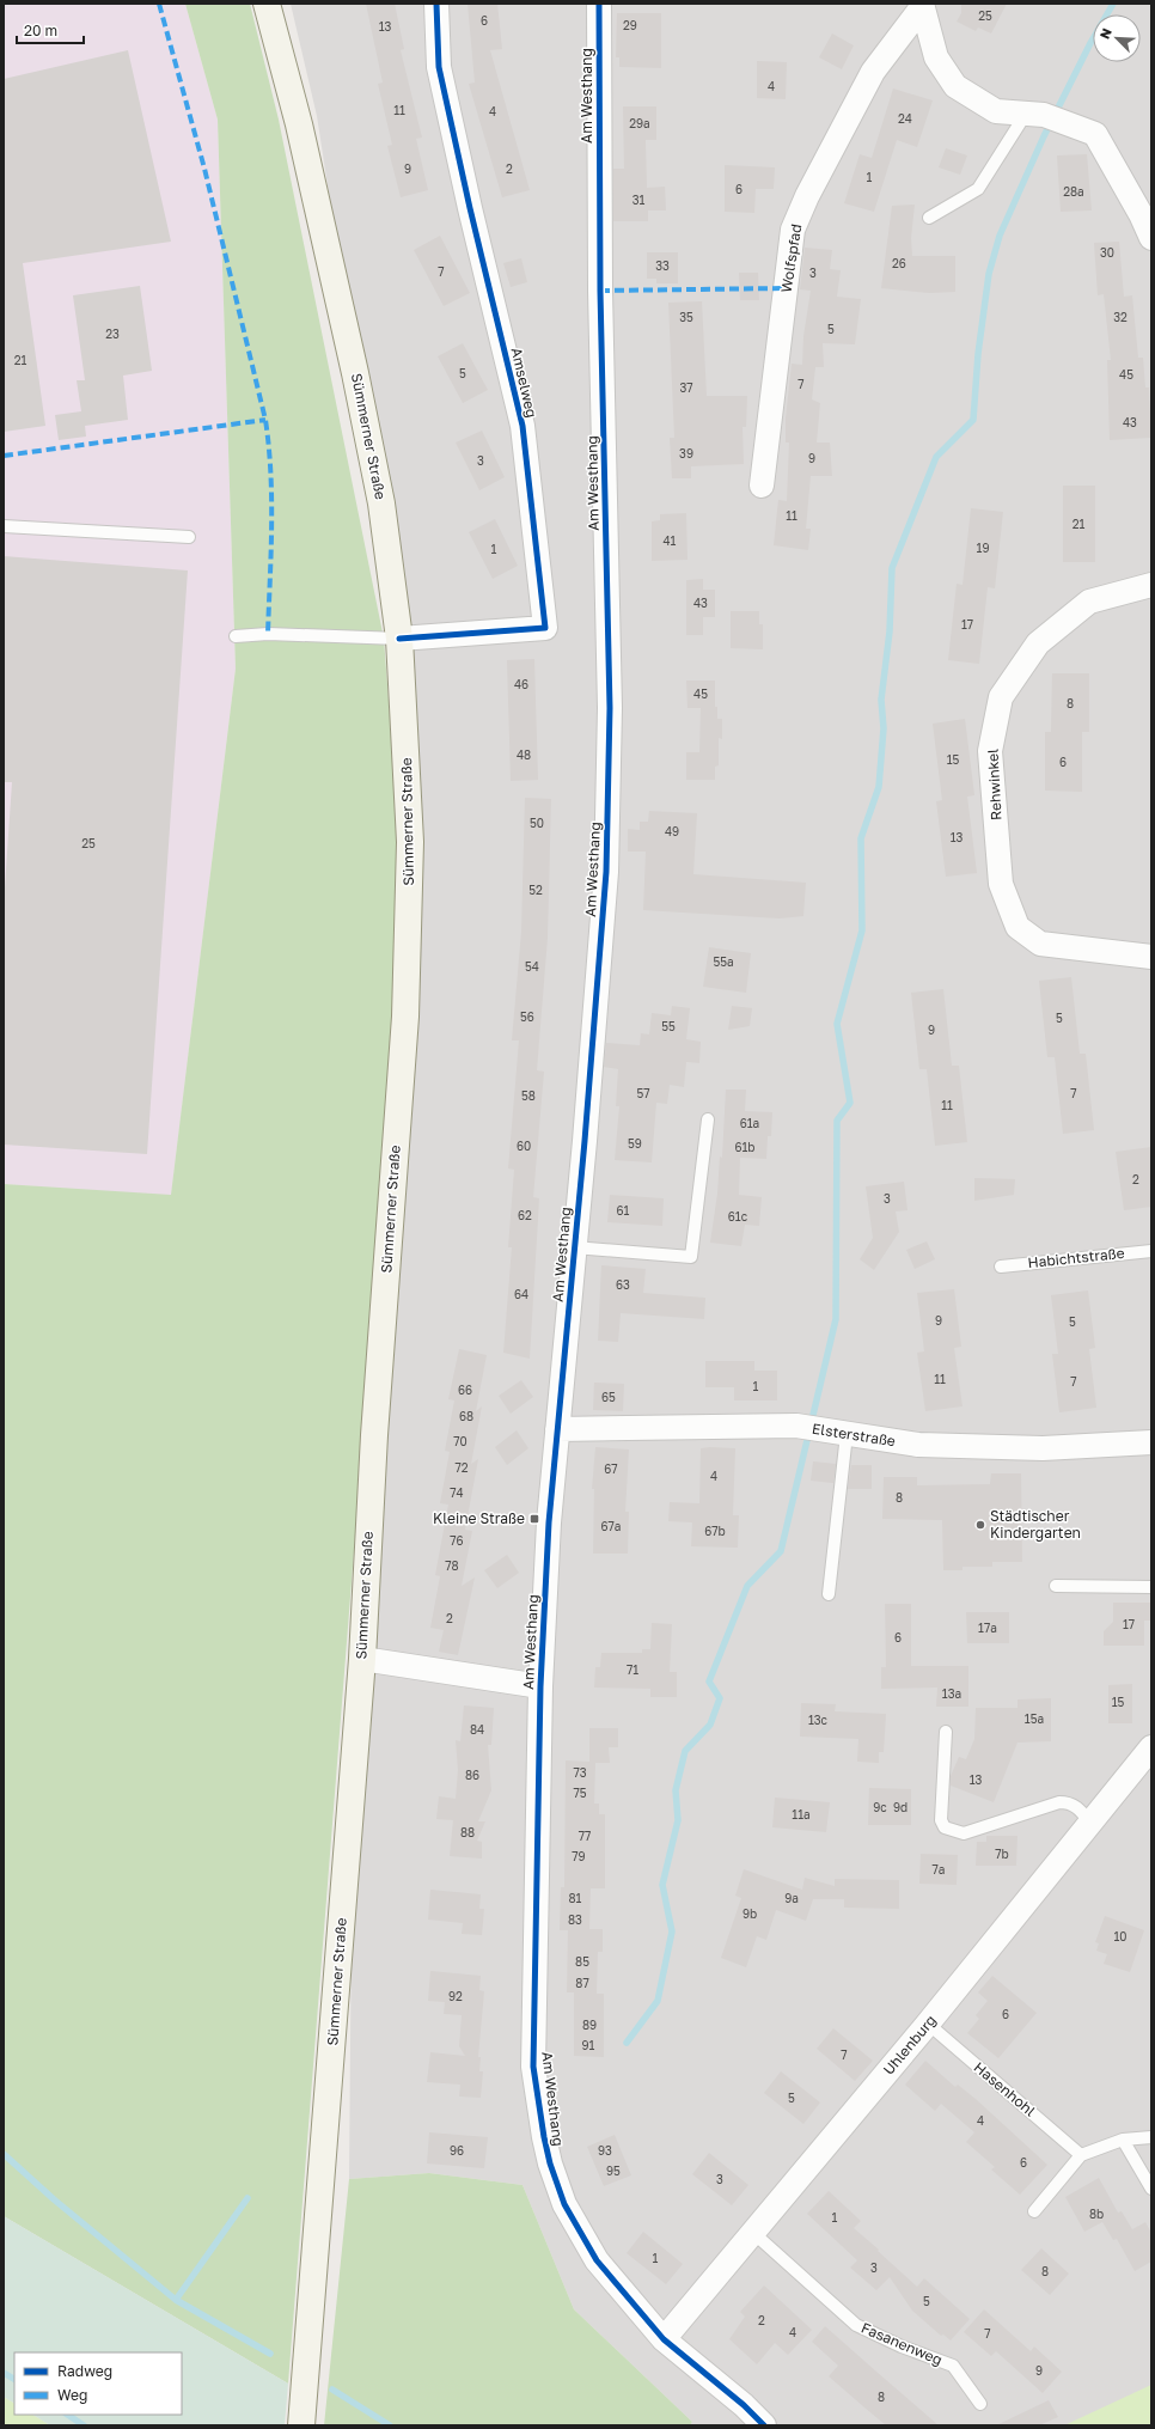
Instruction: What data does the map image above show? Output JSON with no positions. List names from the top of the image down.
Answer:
{
  "streets": {
    "main road": ["Sümmerner Straße"],
    "street": [
      "Am Westhang",
      "Wolfspfad",
      "Amselweg",
      "Rehwinkel",
      "Elsterstraße",
      "Uhlenburg"
    ],
    "lane": ["Habichtstraße", "Hasenhohl", "Fasanenweg"]
  },
  "crossings": [
    ["Am Westhang", "Elsterstraße"],
    ["Am Westhang", "Uhlenburg"],
    ["Amselweg", "Sümmerner Straße"],
    ["Uhlenburg", "Hasenhohl"],
    ["Uhlenburg", "Fasanenweg"]
  ],
  "places": {
    "transit": ["Kleine Straße"],
    "other": ["Städtischer Kindergarten"]
  },
  "house_numbers": [
    "25",
    "6",
    "29",
    "13",
    "4",
    "11",
    "4",
    "24",
    "29a",
    "9",
    "2",
    "1",
    "6",
    "28a",
    "31",
    "30",
    "26",
    "33",
    "7",
    "3",
    "35",
    "32",
    "5",
    "23",
    "21",
    "5",
    "45",
    "7",
    "37",
    "43",
    "39",
    "9",
    "3",
    "11",
    "21",
    "41",
    "19",
    "1",
    "43",
    "17",
    "46",
    "45",
    "8",
    "48",
    "15",
    "6",
    "50",
    "49",
    "13",
    "25",
    "52",
    "55a",
    "54",
    "56",
    "5",
    "55",
    "9",
    "57",
    "7",
    "58",
    "11",
    "61a",
    "59",
    "60",
    "61b",
    "2",
    "3",
    "61",
    "62",
    "61c",
    "63",
    "64",
    "9",
    "5",
    "11",
    "7",
    "1",
    "66",
    "65",
    "68",
    "70",
    "72",
    "67",
    "4",
    "74",
    "8",
    "67a",
    "67b",
    "76",
    "78",
    "2",
    "17",
    "17a",
    "6",
    "71",
    "13a",
    "15",
    "15a",
    "13c",
    "84",
    "73",
    "86",
    "13",
    "75",
    "9c",
    "9d",
    "11a",
    "88",
    "77",
    "7b",
    "79",
    "7a",
    "81",
    "9a",
    "9b",
    "83",
    "10",
    "85",
    "87",
    "92",
    "6",
    "89",
    "91",
    "7",
    "5",
    "4",
    "96",
    "93",
    "6",
    "95",
    "3",
    "8b",
    "1",
    "1",
    "3",
    "8",
    "5",
    "2",
    "4",
    "7",
    "9",
    "8"
  ],
  "legend": ["Radweg", "Weg"],
  "scale_bar": "20 m",
  "north": "top left"
}
